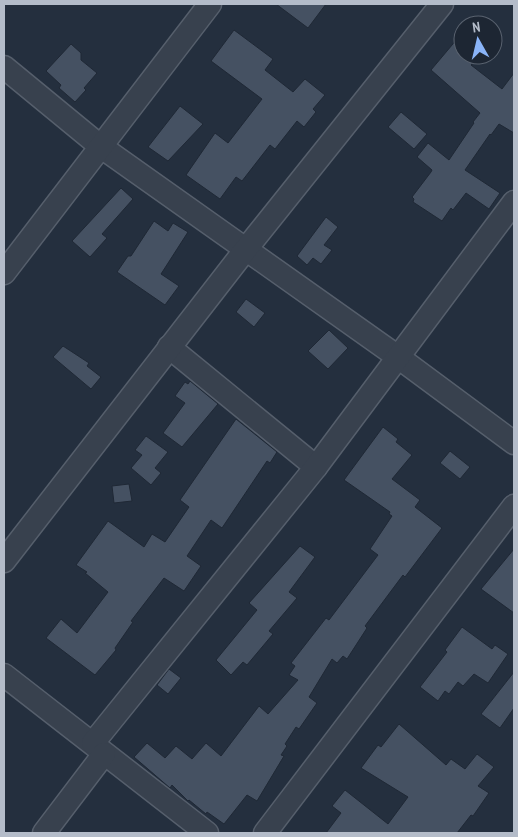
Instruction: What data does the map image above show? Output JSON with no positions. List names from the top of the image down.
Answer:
{
  "north": "top"
}
